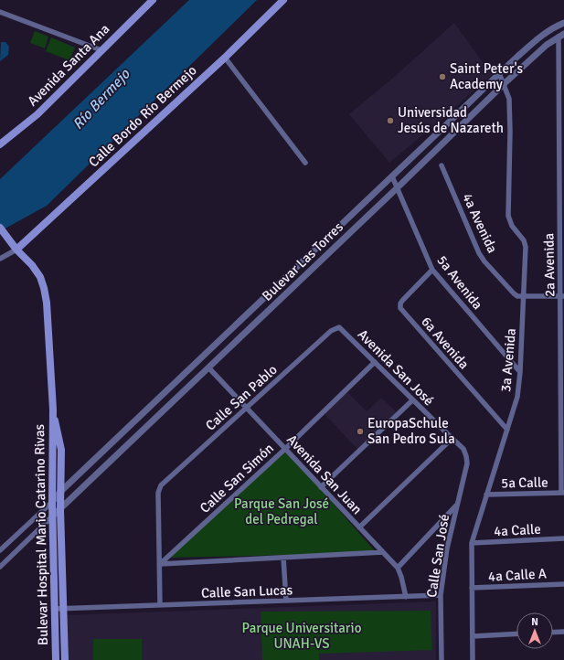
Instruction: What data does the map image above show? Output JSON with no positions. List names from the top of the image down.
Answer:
{
  "streets": {
    "main road": ["Avenida Santa Ana", "Calle Bordo Río Bermejo", "Bulevar Hospital Mario Catarino Rivas"],
    "street": [
      "4a Avenida",
      "Bulevar Las Torres",
      "2a Avenida",
      "5a Avenida",
      "6a Avenida",
      "3a Avenida",
      "Avenida San José",
      "Calle San Pablo",
      "Avenida San Juan",
      "Calle San Simón",
      "5a Calle",
      "4a Calle",
      "Calle San José",
      "4a Calle A",
      "Calle San Lucas"
    ]
  },
  "crossings": [
    ["Calle Bordo Río Bermejo", "Bulevar Hospital Mario Catarino Rivas"],
    ["4a Avenida", "3a Avenida"],
    ["Bulevar Las Torres", "2a Avenida"],
    ["Bulevar Las Torres", "5a Avenida"],
    ["Bulevar Las Torres", "3a Avenida"],
    ["Bulevar Las Torres", "Avenida San Juan"],
    ["Bulevar Las Torres", "Bulevar Hospital Mario Catarino Rivas"],
    ["2a Avenida", "5a Calle"],
    ["5a Avenida", "6a Avenida"],
    ["5a Avenida", "3a Avenida"],
    ["6a Avenida", "3a Avenida"],
    ["3a Avenida", "5a Calle"],
    ["3a Avenida", "4a Calle"],
    ["3a Avenida", "4a Calle A"],
    ["Avenida San José", "Calle San Pablo"],
    ["Avenida San José", "Calle San Simón"],
    ["Avenida San José", "Calle San José"],
    ["Calle San Pablo", "Avenida San Juan"],
    ["Calle San Pablo", "Calle San Simón"],
    ["Avenida San Juan", "Calle San Simón"],
    ["Avenida San Juan", "Calle San Lucas"],
    ["Bulevar Hospital Mario Catarino Rivas", "Calle San Lucas"],
    ["Calle San José", "Calle San Lucas"]
  ],
  "water": ["Río Bermejo"],
  "parks": ["Parque San José del Pedregal", "Parque Universitario UNAH-VS"],
  "places": ["Saint Peter's Academy", "Universidad Jesús de Nazareth", "EuropaSchule San Pedro Sula"],
  "north": "top"
}
